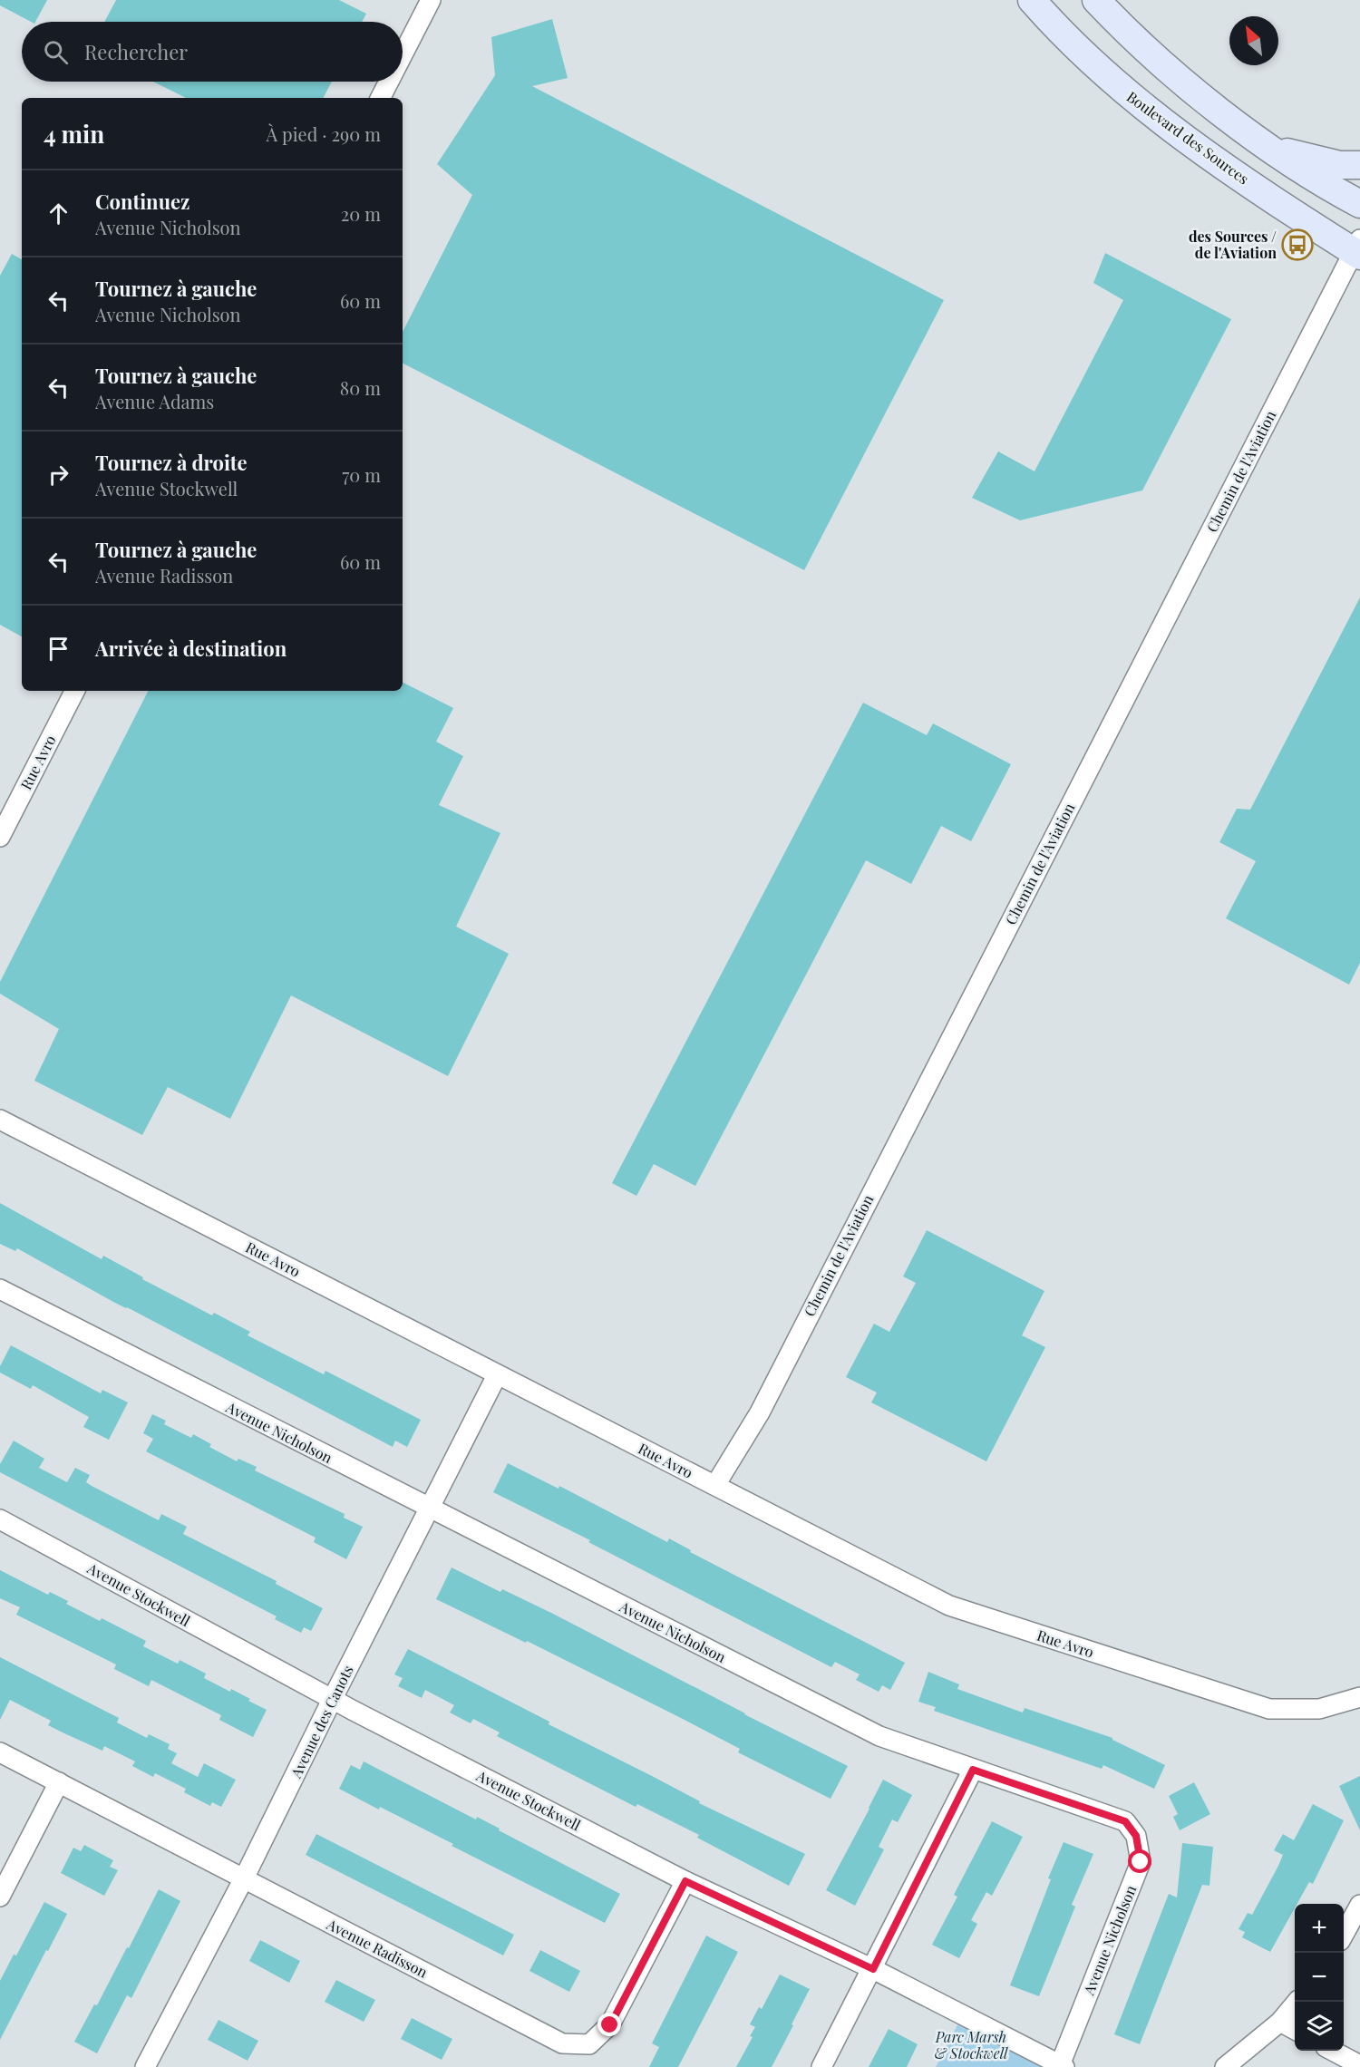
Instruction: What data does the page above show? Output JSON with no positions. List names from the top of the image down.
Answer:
{
  "streets": {
    "main road": ["Boulevard des Sources"],
    "street": [
      "Chemin de l'Aviation",
      "Rue Avro",
      "Avenue Nicholson",
      "Avenue Stockwell",
      "Avenue des Canots",
      "Avenue Radisson"
    ]
  },
  "crossings": [
    ["Boulevard des Sources", "Chemin de l'Aviation"],
    ["Chemin de l'Aviation", "Rue Avro"],
    ["Rue Avro", "Avenue des Canots"],
    ["Avenue Nicholson", "Avenue Stockwell"],
    ["Avenue Nicholson", "Avenue des Canots"],
    ["Avenue Stockwell", "Avenue des Canots"],
    ["Avenue Stockwell", "Avenue Radisson"],
    ["Avenue des Canots", "Avenue Radisson"]
  ],
  "parks": ["Parc Marsh & Stockwell"],
  "places": {
    "bus stop": ["des Sources / de l'Aviation"]
  },
  "north": "top left",
  "page": {
    "search": "Rechercher",
    "heading": ["4 min", "À pied · 290 m"],
    "list": [
      ["Continuez", "Avenue Nicholson", "20 m"],
      ["Tournez à gauche", "Avenue Nicholson", "60 m"],
      ["Tournez à gauche", "Avenue Adams", "80 m"],
      ["Tournez à droite", "Avenue Stockwell", "70 m"],
      ["Tournez à gauche", "Avenue Radisson", "60 m"],
      "Arrivée à destination"
    ],
    "map_buttons": ["+", "−"]
  }
}
